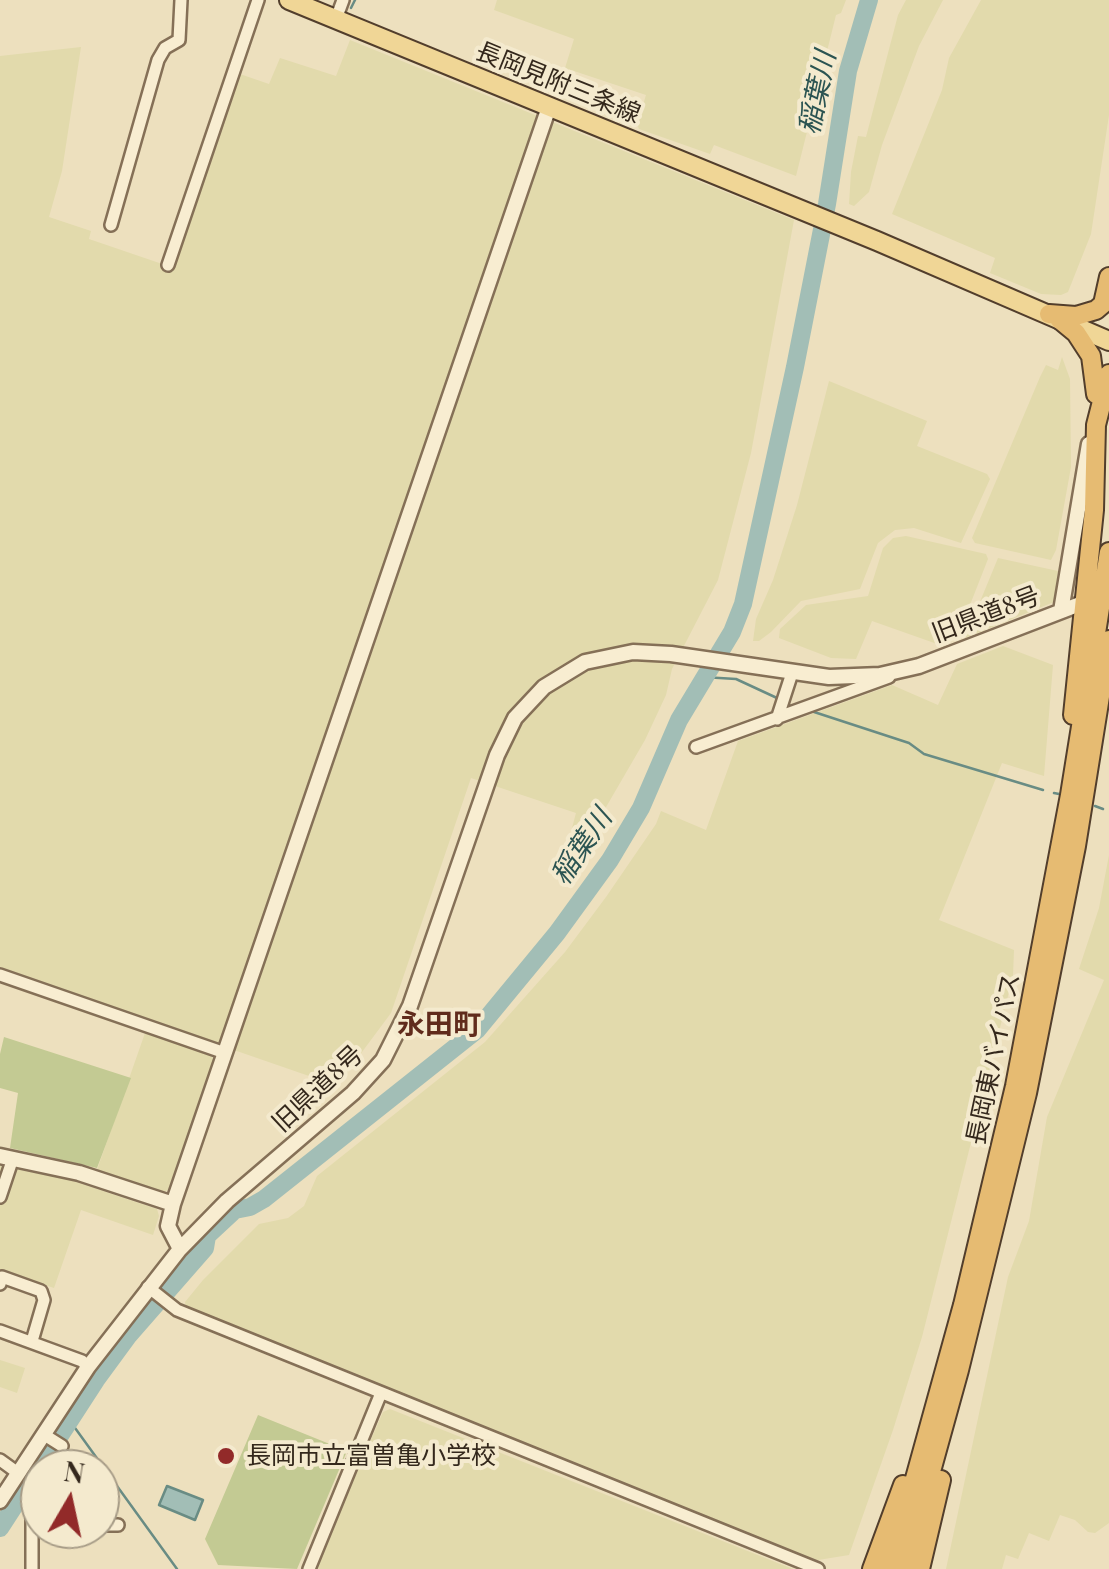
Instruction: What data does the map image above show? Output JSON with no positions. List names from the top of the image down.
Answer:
{
  "streets": {
    "highway": ["長岡東バイパス"],
    "main road": ["長岡見附三条線"],
    "street": ["旧県道8号"]
  },
  "districts": ["永田町"],
  "water": ["稲葉川"],
  "places": ["長岡市立富曽亀小学校"],
  "north": "top"
}
